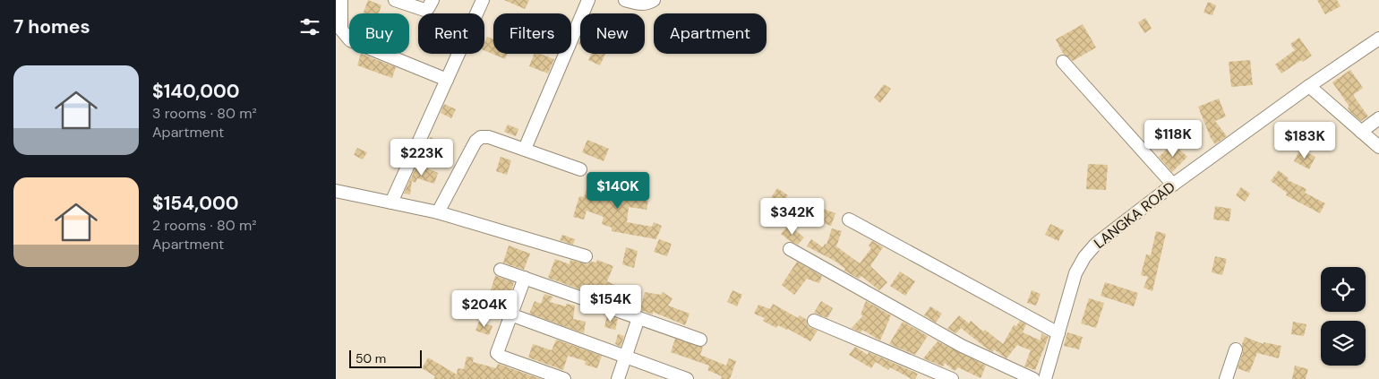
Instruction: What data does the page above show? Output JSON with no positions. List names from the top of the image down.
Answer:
{
  "streets": {
    "street": ["LANGKA ROAD"]
  },
  "scale_bar": "50 m",
  "page": {
    "heading": "7 homes",
    "chip": [
      "Buy",
      "Rent",
      "Filters",
      "New",
      "Apartment"
    ],
    "list": [
      {
        "name": "$140,000",
        "note": "3 rooms · 80 m² · Apartment"
      },
      {
        "name": "$154,000",
        "note": "2 rooms · 80 m² · Apartment"
      }
    ],
    "price": [
      "$118K",
      "$183K",
      "$223K",
      "$140K",
      "$342K",
      "$154K",
      "$204K"
    ],
    "scale": "50 m"
  }
}
